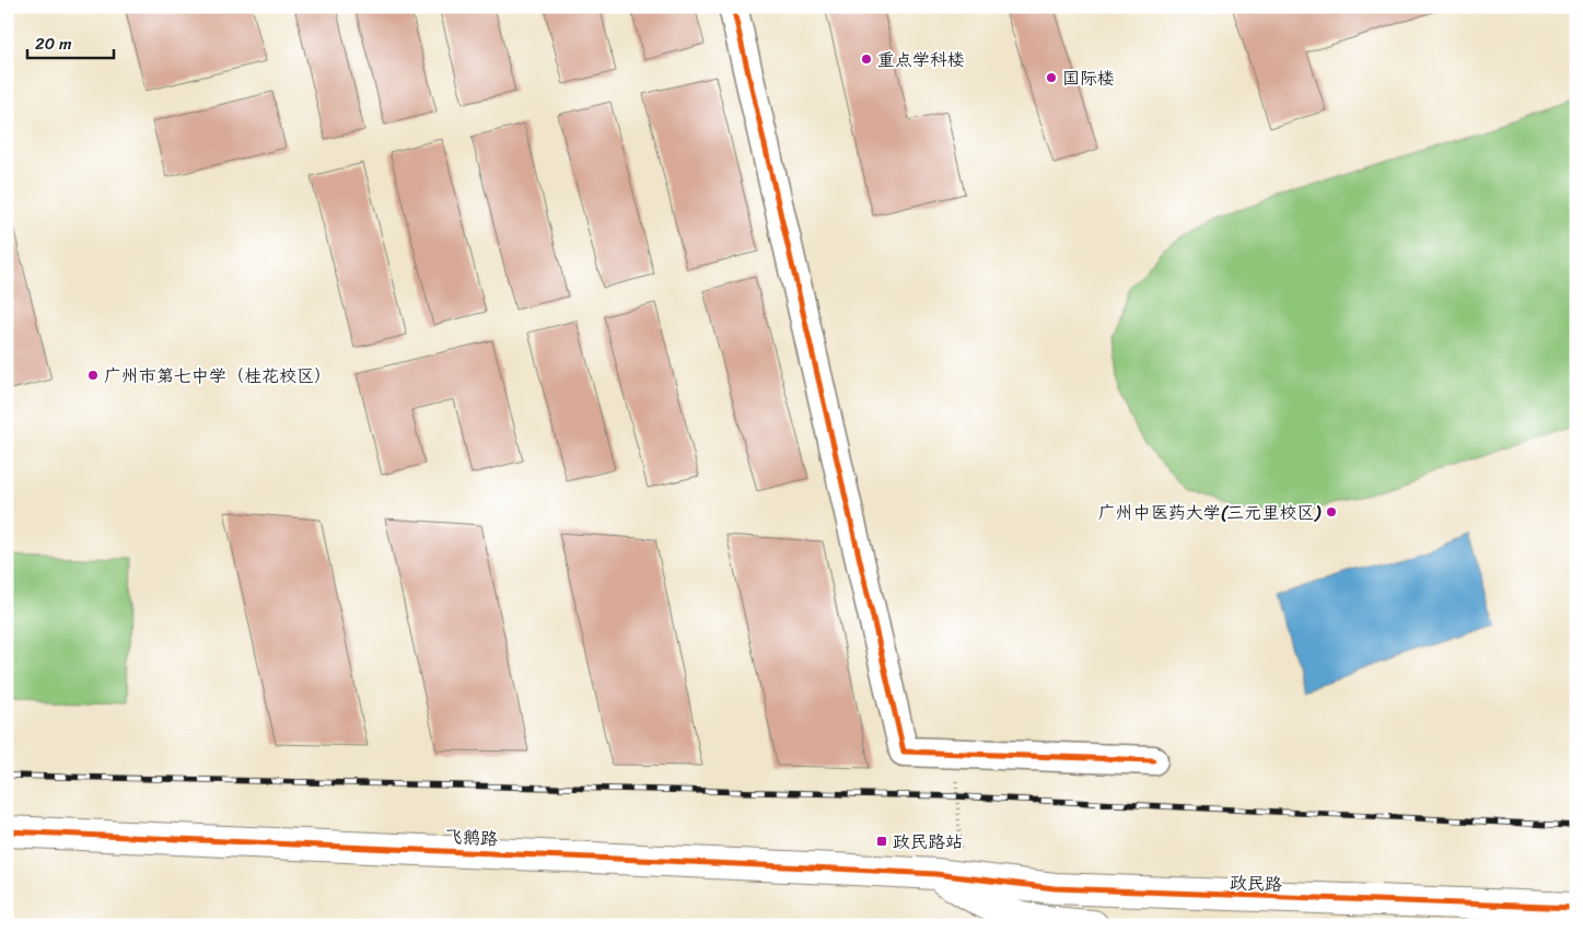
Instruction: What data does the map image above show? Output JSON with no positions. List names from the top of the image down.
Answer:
{
  "streets": {
    "street": ["飞鹅路", "政民路"]
  },
  "crossings": [
    ["飞鹅路", "政民路"]
  ],
  "places": {
    "other": [
      "重点学科楼",
      "国际楼",
      "广州市第七中学（桂花校区）",
      "广州中医药大学(三元里校区)"
    ],
    "transit": ["政民路站"]
  },
  "scale_bar": "20 m"
}
